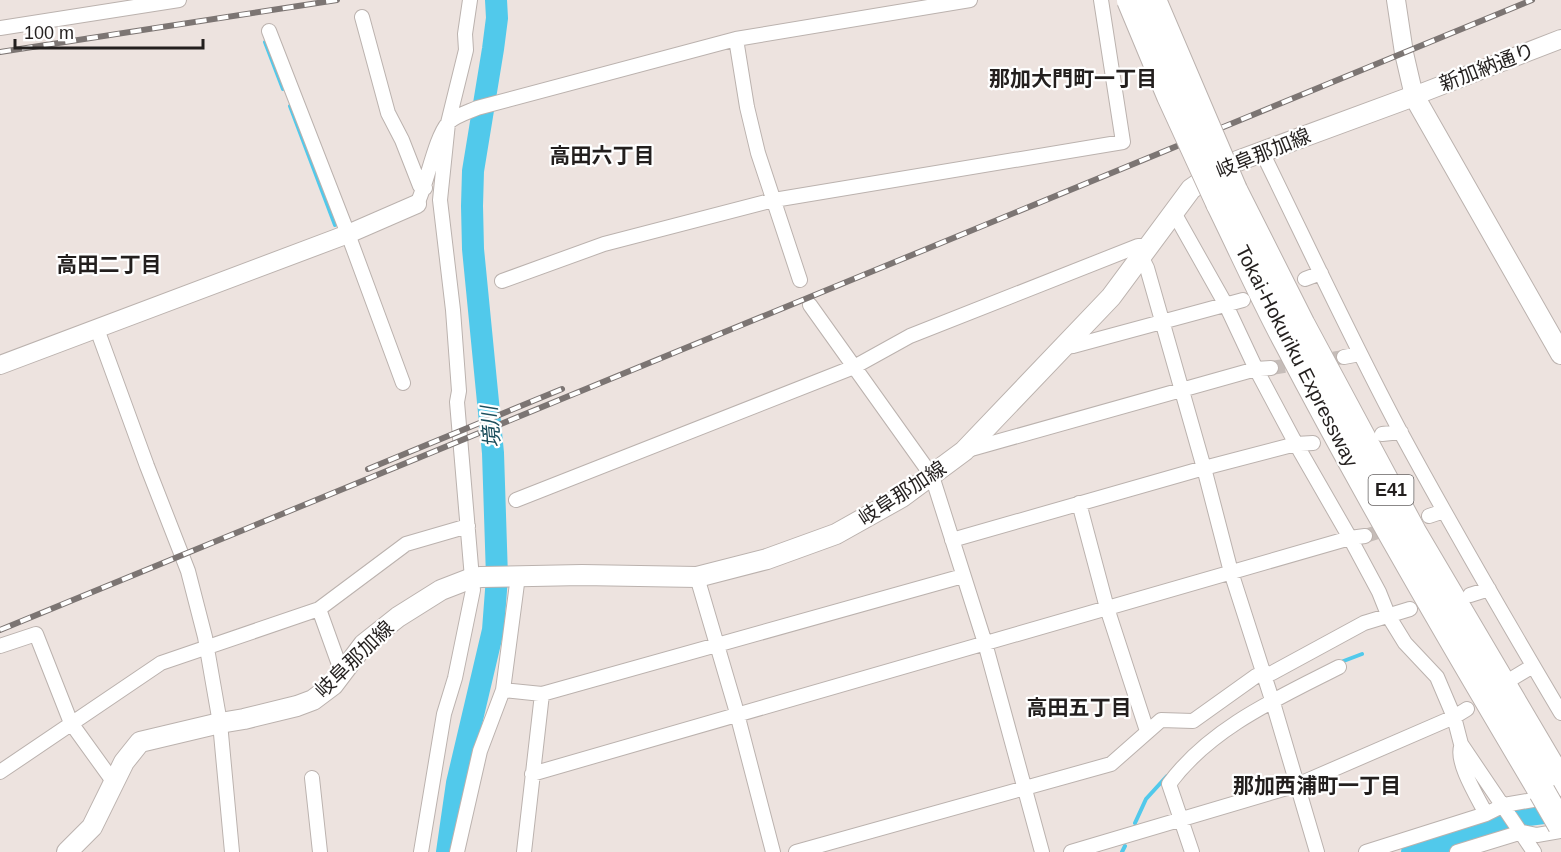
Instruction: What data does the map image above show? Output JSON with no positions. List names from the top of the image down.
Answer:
{
  "streets": {
    "highway": ["Tokai-Hokuriku Expressway", "E41"],
    "main road": ["岐阜那加線"],
    "street": ["新加納通り"]
  },
  "crossings": [
    ["新加納通り", "岐阜那加線"]
  ],
  "districts": [
    "那加大門町一丁目",
    "高田六丁目",
    "高田二丁目",
    "高田五丁目",
    "那加西浦町一丁目"
  ],
  "water": ["境川"],
  "scale_bar": "100 m"
}
